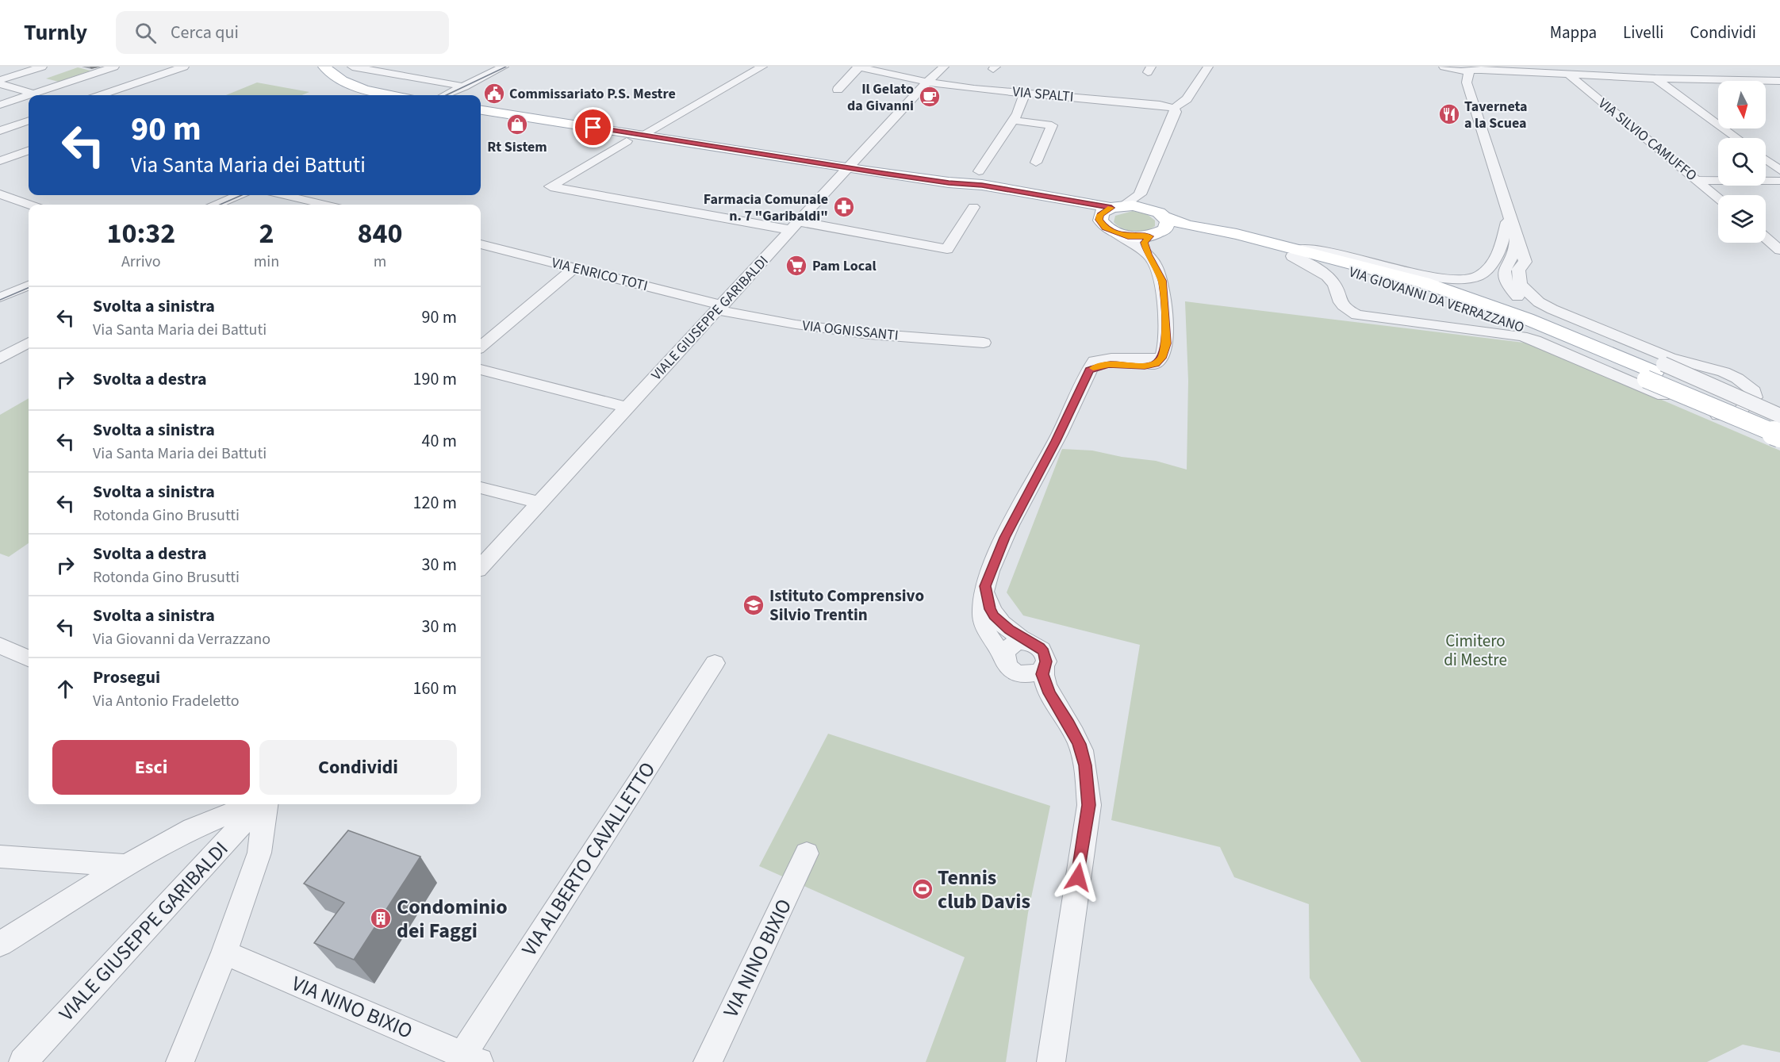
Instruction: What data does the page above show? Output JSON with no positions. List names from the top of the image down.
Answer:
{
  "streets": {
    "main road": ["VIA GIOVANNI DA VERRAZZANO"],
    "street": [
      "VIA SPALTI",
      "VIA SILVIO CAMUFFO",
      "VIA ENRICO TOTI",
      "VIALE GIUSEPPE GARIBALDI",
      "VIA OGNISSANTI",
      "VIA ALBERTO CAVALLETTO",
      "VIA NINO BIXIO"
    ]
  },
  "crossings": [
    ["VIA SPALTI", "VIALE GIUSEPPE GARIBALDI"],
    ["VIA ENRICO TOTI", "VIALE GIUSEPPE GARIBALDI"],
    ["VIA ENRICO TOTI", "VIA OGNISSANTI"],
    ["VIALE GIUSEPPE GARIBALDI", "VIA OGNISSANTI"],
    ["VIA ALBERTO CAVALLETTO", "VIA NINO BIXIO"]
  ],
  "parks": ["Cimitero di Mestre"],
  "places": {
    "public building": ["Commissariato P.S. Mestre"],
    "cafe": ["Il Gelato da Givanni"],
    "restaurant": ["Taverneta a la Scuea"],
    "shop": ["Rt Sistem"],
    "pharmacy": ["Farmacia Comunale n. 7 \"Garibaldi\""],
    "supermarket": ["Pam Local"],
    "school or university": ["Istituto Comprensivo Silvio Trentin"],
    "sports": ["Tennis club Davis"],
    "building": ["Condominio dei Faggi"]
  },
  "north": "bottom",
  "page": {
    "header": "Turnly",
    "search": "Cerca qui",
    "nav": ["Mappa", "Livelli", "Condividi"],
    "turn": ["90 m", "Via Santa Maria dei Battuti"],
    "eta": [
      "10:32",
      "Arrivo",
      "2",
      "min",
      "840",
      "m"
    ],
    "list": [
      {
        "name": "Svolta a sinistra",
        "note": "Via Santa Maria dei Battuti",
        "value": "90 m"
      },
      {
        "name": "Svolta a destra",
        "value": "190 m"
      },
      {
        "name": "Svolta a sinistra",
        "note": "Via Santa Maria dei Battuti",
        "value": "40 m"
      },
      {
        "name": "Svolta a sinistra",
        "note": "Rotonda Gino Brusutti",
        "value": "120 m"
      },
      {
        "name": "Svolta a destra",
        "note": "Rotonda Gino Brusutti",
        "value": "30 m"
      },
      {
        "name": "Svolta a sinistra",
        "note": "Via Giovanni da Verrazzano",
        "value": "30 m"
      },
      {
        "name": "Prosegui",
        "note": "Via Antonio Fradeletto",
        "value": "160 m"
      }
    ],
    "buttons": ["Esci", "Condividi"]
  }
}
